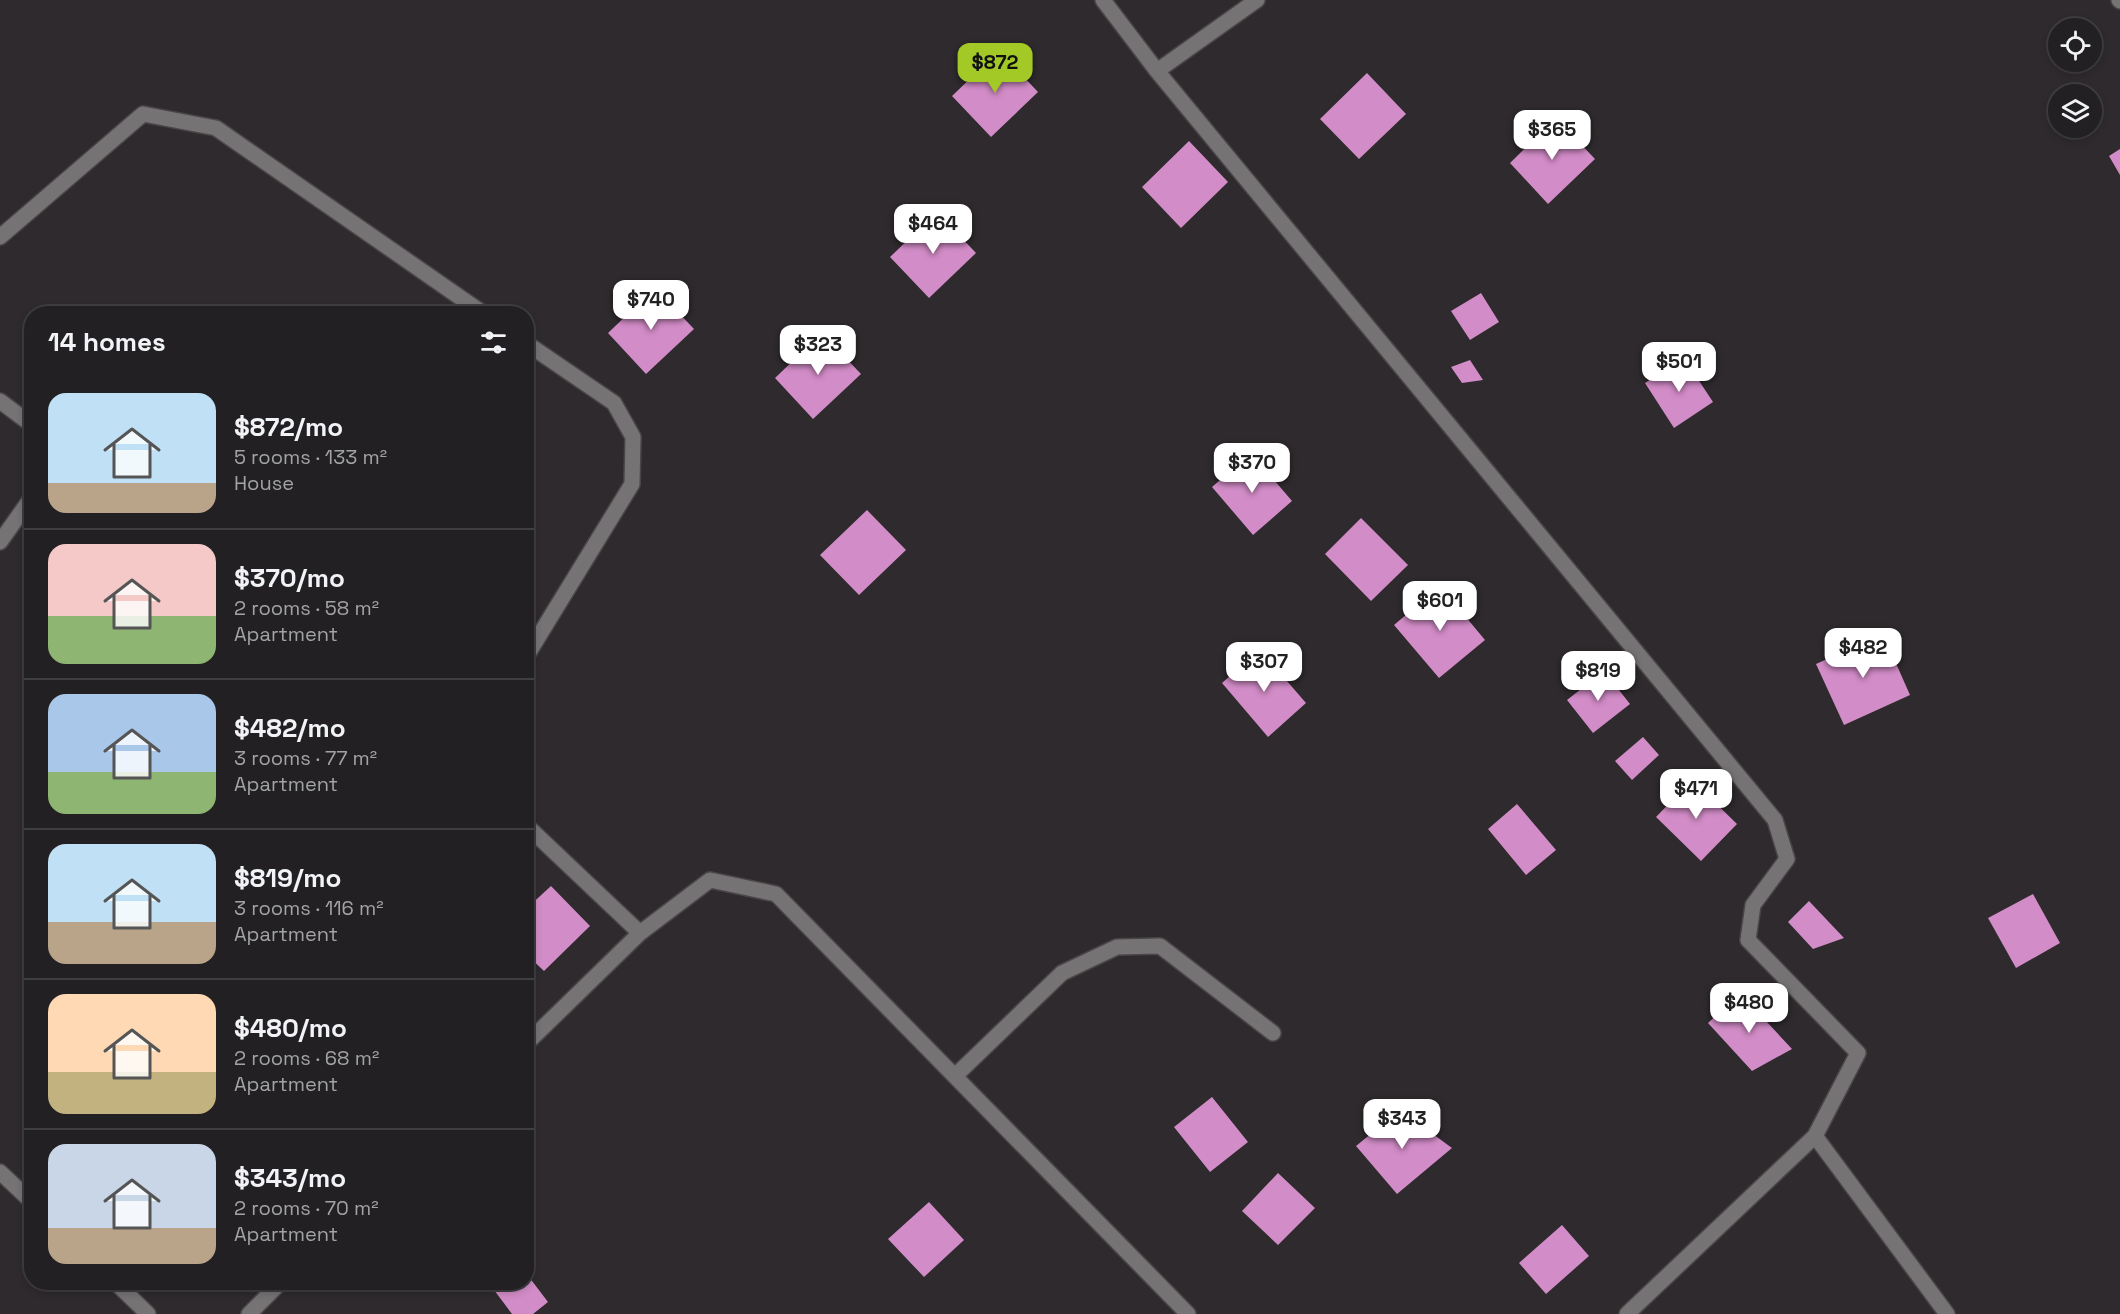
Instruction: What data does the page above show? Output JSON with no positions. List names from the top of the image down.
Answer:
{
  "page": {
    "price": [
      "$872",
      "$365",
      "$464",
      "$740",
      "$323",
      "$501",
      "$370",
      "$601",
      "$482",
      "$307",
      "$819",
      "$471",
      "$480",
      "$343"
    ],
    "heading": "14 homes",
    "list": [
      {
        "name": "$872/mo",
        "note": "5 rooms · 133 m² · House"
      },
      {
        "name": "$370/mo",
        "note": "2 rooms · 58 m² · Apartment"
      },
      {
        "name": "$482/mo",
        "note": "3 rooms · 77 m² · Apartment"
      },
      {
        "name": "$819/mo",
        "note": "3 rooms · 116 m² · Apartment"
      },
      {
        "name": "$480/mo",
        "note": "2 rooms · 68 m² · Apartment"
      },
      {
        "name": "$343/mo",
        "note": "2 rooms · 70 m² · Apartment"
      }
    ]
  }
}
